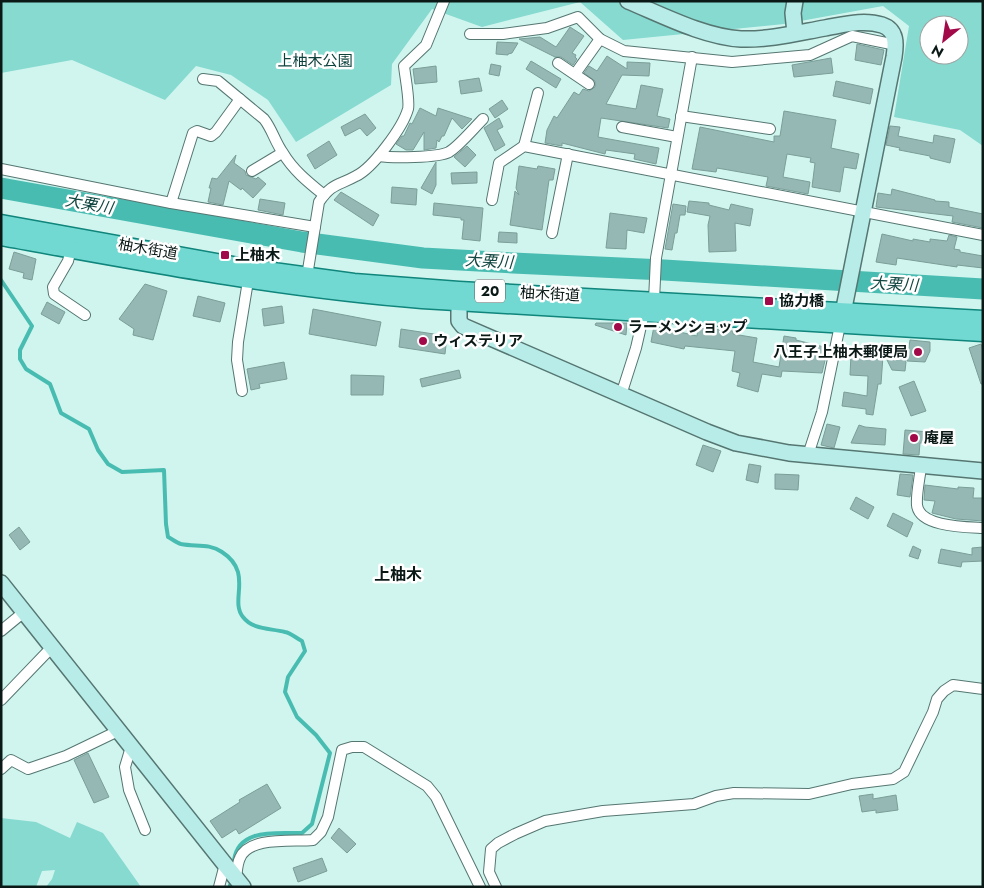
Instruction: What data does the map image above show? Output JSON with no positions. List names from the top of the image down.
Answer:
{
  "streets": {
    "main road": ["柚木街道", "20"]
  },
  "districts": ["上柚木"],
  "water": ["大栗川"],
  "parks": ["上柚木公園"],
  "places": {
    "transit": ["上柚木", "協力橋"],
    "other": [
      "ラーメンショップ",
      "ウィステリア",
      "八王子上柚木郵便局",
      "庵屋"
    ]
  },
  "north": "bottom left"
}
